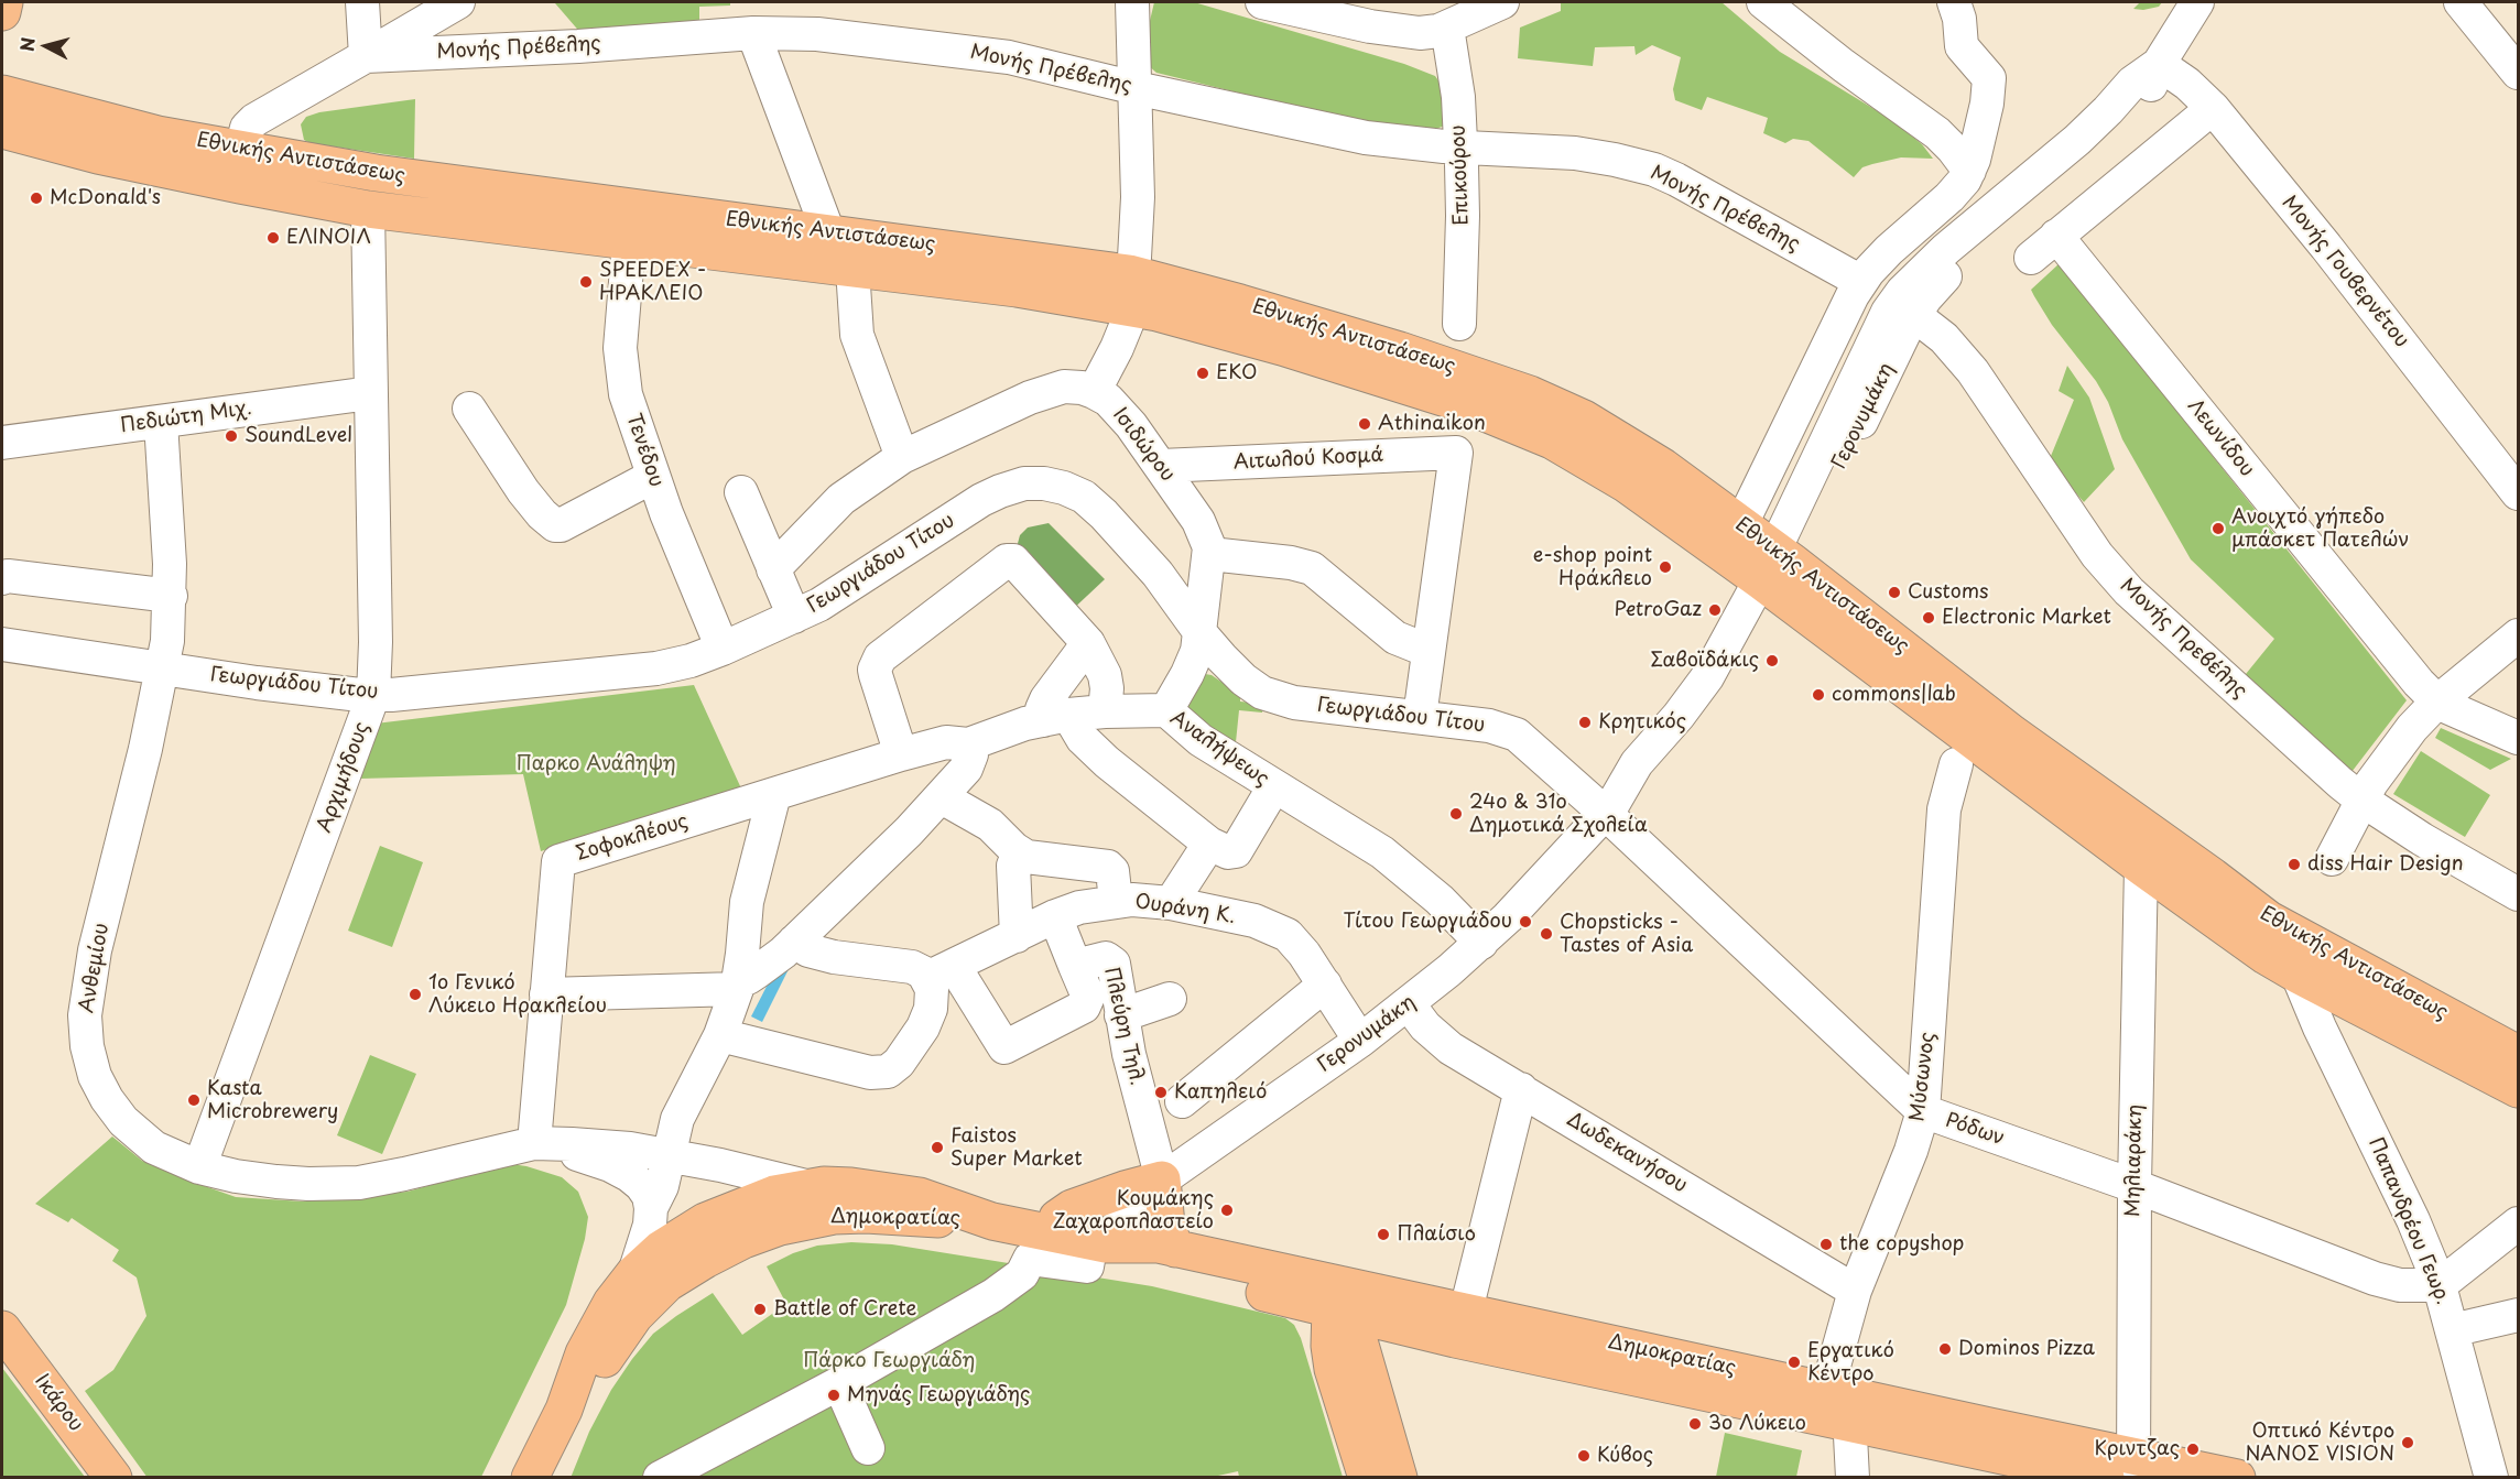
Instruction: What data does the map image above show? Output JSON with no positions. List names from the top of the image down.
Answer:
{
  "streets": {
    "main road": ["Εθνικής Αντιστάσεως", "Δημοκρατίας", "Ικάρου"],
    "street": [
      "Μονής Πρέβελης",
      "Επικούρου",
      "Μονής Γουβερνέτου",
      "Γερονυμάκη",
      "Πεδιώτη Μιχ.",
      "Λεωνίδου",
      "Ισιδώρου",
      "Τενέδου",
      "Αιτωλού Κοσμά",
      "Γεωργιάδου Τίτου",
      "Μονής Πρεβέλης",
      "Αναλήψεως",
      "Αρχιμήδους",
      "Σοφοκλέους",
      "Ουράνη Κ.",
      "Ανθεμίου",
      "Πλεύρη Τηλ.",
      "Μύσωνος",
      "Ρόδων",
      "Δωδεκανήσου",
      "Μηλιαράκη",
      "Παπανδρέου Γεωρ."
    ]
  },
  "crossings": [
    ["Μονής Πρέβελης", "Εθνικής Αντιστάσεως"],
    ["Μονής Πρέβελης", "Επικούρου"],
    ["Εθνικής Αντιστάσεως", "Γερονυμάκη"],
    ["Εθνικής Αντιστάσεως", "Τενέδου"],
    ["Εθνικής Αντιστάσεως", "Αρχιμήδους"],
    ["Εθνικής Αντιστάσεως", "Μηλιαράκη"],
    ["Εθνικής Αντιστάσεως", "Παπανδρέου Γεωρ."],
    ["Μονής Γουβερνέτου", "Γερονυμάκη"],
    ["Γερονυμάκη", "Γεωργιάδου Τίτου"],
    ["Γερονυμάκη", "Μονής Πρεβέλης"],
    ["Γερονυμάκη", "Αναλήψεως"],
    ["Γερονυμάκη", "Ουράνη Κ."],
    ["Γερονυμάκη", "Πλεύρη Τηλ."],
    ["Γερονυμάκη", "Ρόδων"],
    ["Γερονυμάκη", "Δωδεκανήσου"],
    ["Γερονυμάκη", "Δημοκρατίας"],
    ["Πεδιώτη Μιχ.", "Αρχιμήδους"],
    ["Πεδιώτη Μιχ.", "Ανθεμίου"],
    ["Ισιδώρου", "Αιτωλού Κοσμά"],
    ["Ισιδώρου", "Γεωργιάδου Τίτου"],
    ["Ισιδώρου", "Αναλήψεως"],
    ["Τενέδου", "Γεωργιάδου Τίτου"],
    ["Γεωργιάδου Τίτου", "Αρχιμήδους"],
    ["Γεωργιάδου Τίτου", "Ανθεμίου"],
    ["Γεωργιάδου Τίτου", "Ρόδων"],
    ["Αναλήψεως", "Σοφοκλέους"],
    ["Αρχιμήδους", "Ανθεμίου"],
    ["Σοφοκλέους", "Ανθεμίου"],
    ["Ουράνη Κ.", "Πλεύρη Τηλ."],
    ["Ανθεμίου", "Δημοκρατίας"],
    ["Μύσωνος", "Ρόδων"],
    ["Μύσωνος", "Δωδεκανήσου"],
    ["Μύσωνος", "Δημοκρατίας"],
    ["Ρόδων", "Μηλιαράκη"],
    ["Ρόδων", "Παπανδρέου Γεωρ."],
    ["Μηλιαράκη", "Δημοκρατίας"]
  ],
  "parks": ["Παρκο Ανάληψη", "Πάρκο Γεωργιάδη"],
  "places": [
    "McDonald's",
    "ΕΛΙΝΟΙΛ",
    "SPEEDEX - ΗΡΑΚΛΕΙΟ",
    "EKO",
    "Athinaikon",
    "SoundLevel",
    "Ανοιχτό γήπεδο μπάσκετ Πατελών",
    "e-shop point Ηράκλειο",
    "Customs",
    "PetroGaz",
    "Electronic Market",
    "Σαβοϊδάκις",
    "commons|lab",
    "Κρητικός",
    "24ο & 31ο Δημοτικά Σχολεία",
    "diss Hair Design",
    "Τίτου Γεωργιάδου",
    "Chopsticks - Tastes of Asia",
    "1ο Γενικό Λύκειο Ηρακλείου",
    "Καπηλειό",
    "Kasta Microbrewery",
    "Faistos Super Market",
    "Κουμάκης Ζαχαροπλαστείο",
    "Πλαίσιο",
    "the copyshop",
    "Battle of Crete",
    "Dominos Pizza",
    "Εργατικό Κέντρο",
    "Μηνάς Γεωργιάδης",
    "3ο Λύκειο",
    "Οπτικό Κέντρο ΝΑΝΟΣ VISION",
    "Κριντζας",
    "Κύβος"
  ],
  "north": "left"
}
